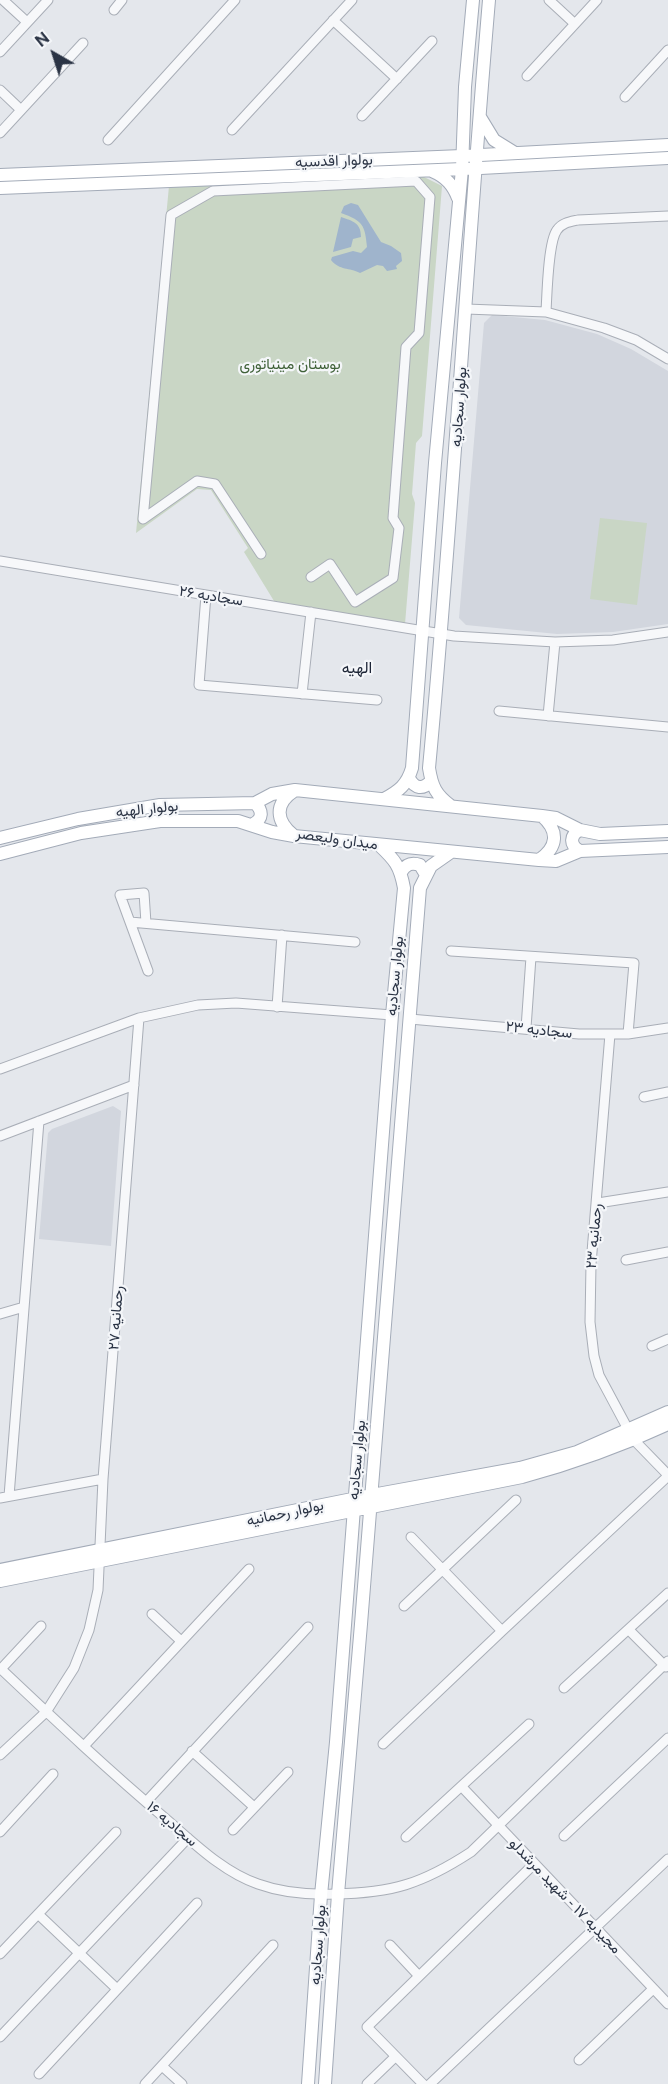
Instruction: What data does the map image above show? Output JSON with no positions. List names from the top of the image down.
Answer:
{
  "streets": {
    "main road": [
      "بولوار اقدسیه",
      "بولوار سجادیه",
      "بولوار الهیه",
      "میدان ولیعصر",
      "بولوار رحمانیه"
    ],
    "street": [
      "سجادیه ۲۶",
      "سجادیه ۲۳",
      "رحمانیه ۲۳",
      "رحمانیه ۲۷",
      "سجادیه ۱۶",
      "مجیدیه ۱۷ - شهید مرشدلو"
    ]
  },
  "crossings": [
    ["بولوار اقدسیه", "بولوار سجادیه"],
    ["بولوار سجادیه", "سجادیه ۲۶"],
    ["بولوار سجادیه", "سجادیه ۲۳"],
    ["بولوار سجادیه", "بولوار رحمانیه"],
    ["بولوار سجادیه", "سجادیه ۱۶"],
    ["بولوار الهیه", "میدان ولیعصر"],
    ["سجادیه ۲۳", "رحمانیه ۲۳"],
    ["رحمانیه ۲۳", "بولوار رحمانیه"],
    ["رحمانیه ۲۷", "بولوار رحمانیه"],
    ["رحمانیه ۲۷", "سجادیه ۱۶"],
    ["سجادیه ۱۶", "مجیدیه ۱۷ - شهید مرشدلو"]
  ],
  "districts": ["الهیه"],
  "parks": ["بوستان مینیاتوری"],
  "north": "top left"
}
